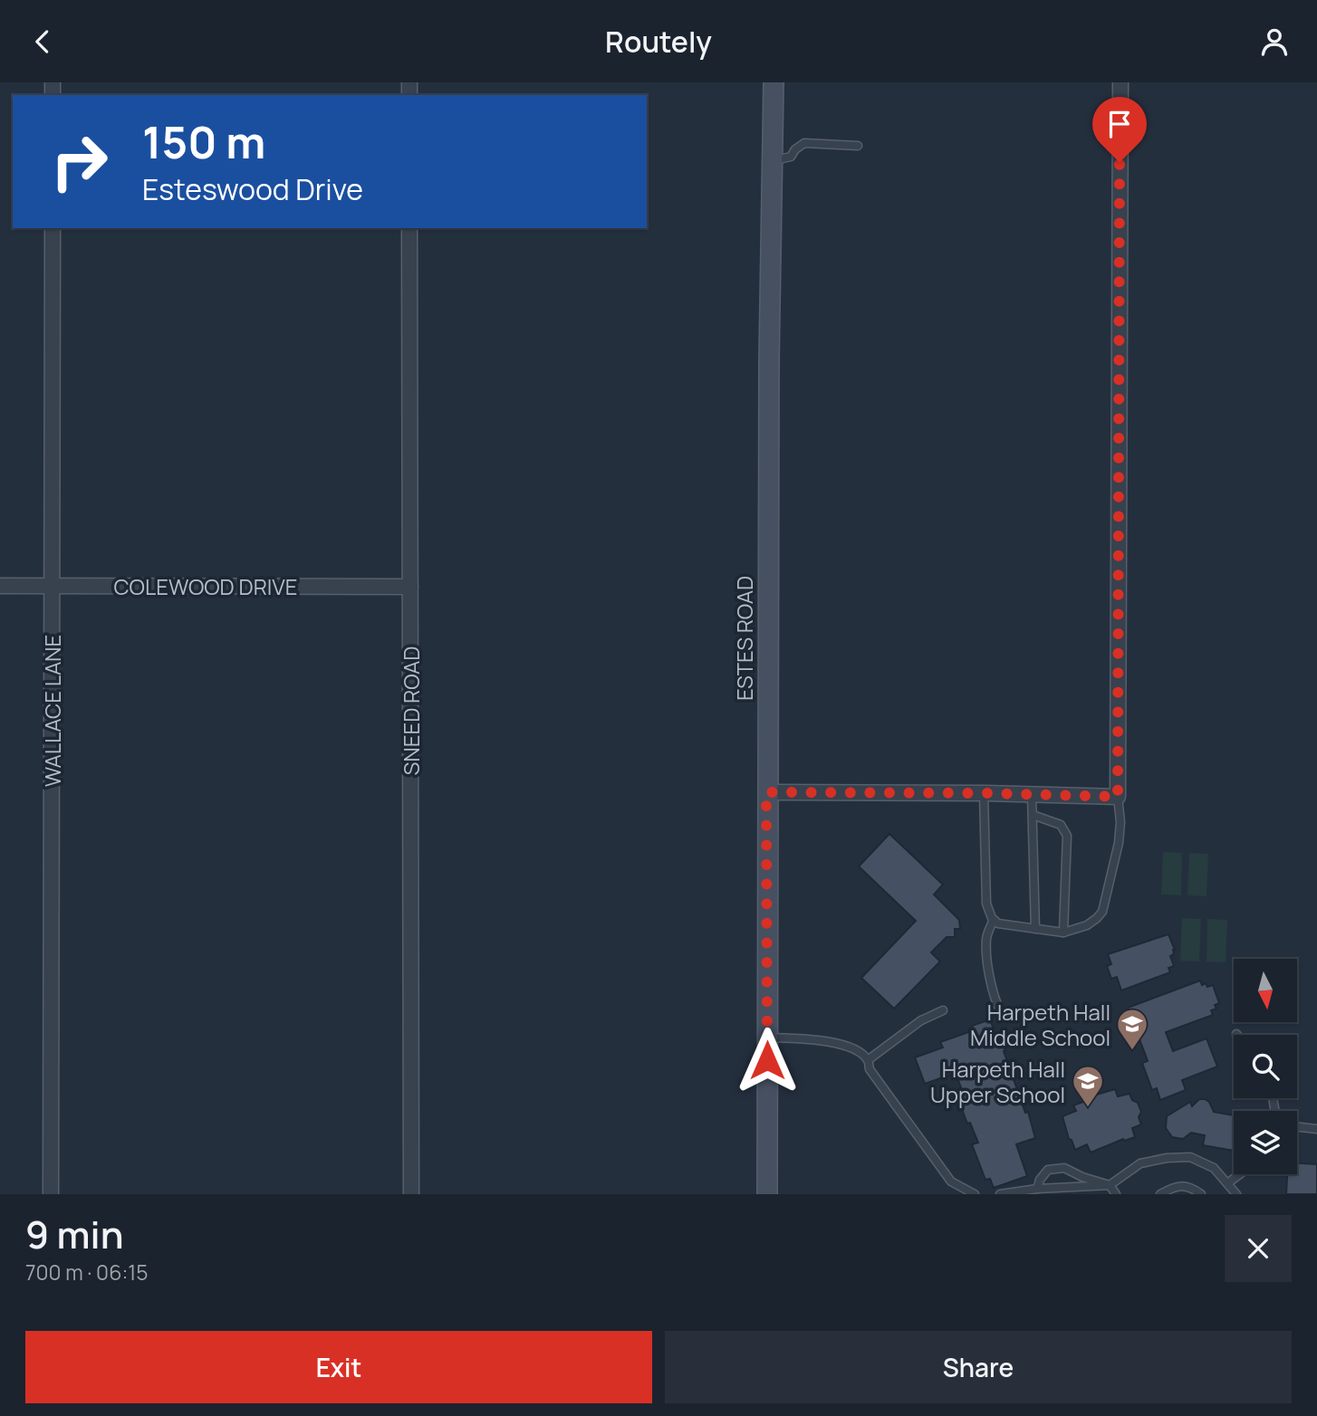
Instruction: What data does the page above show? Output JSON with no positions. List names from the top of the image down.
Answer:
{
  "streets": {
    "main road": ["ESTES ROAD"],
    "street": ["COLEWOOD DRIVE", "WALLACE LANE", "SNEED ROAD"]
  },
  "crossings": [
    ["COLEWOOD DRIVE", "WALLACE LANE"],
    ["COLEWOOD DRIVE", "SNEED ROAD"]
  ],
  "places": {
    "school or university": ["Harpeth Hall Middle School", "Harpeth Hall Upper School"]
  },
  "north": "bottom",
  "page": {
    "header": "Routely",
    "turn": ["150 m", "Esteswood Drive"],
    "heading": ["9 min", "700 m · 06:15"],
    "buttons": ["Exit", "Share"]
  }
}
